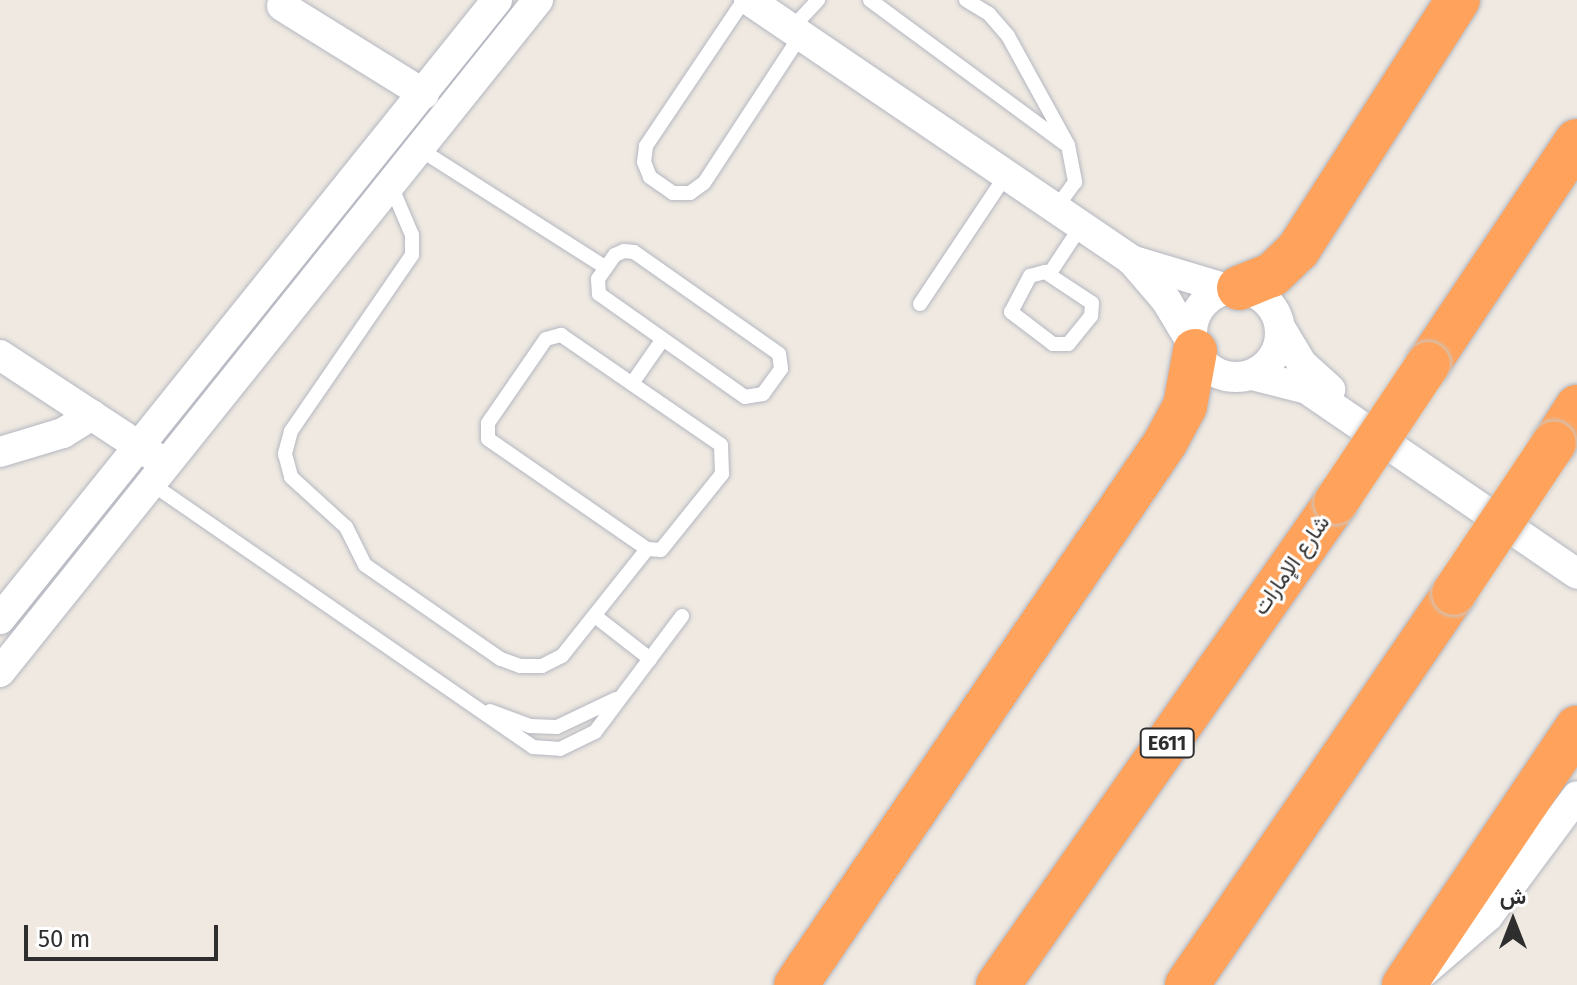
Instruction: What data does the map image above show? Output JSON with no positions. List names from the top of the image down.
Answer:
{
  "streets": {
    "highway": ["شارع الإمارات", "E611"]
  },
  "scale_bar": "50 m",
  "north": "top"
}
